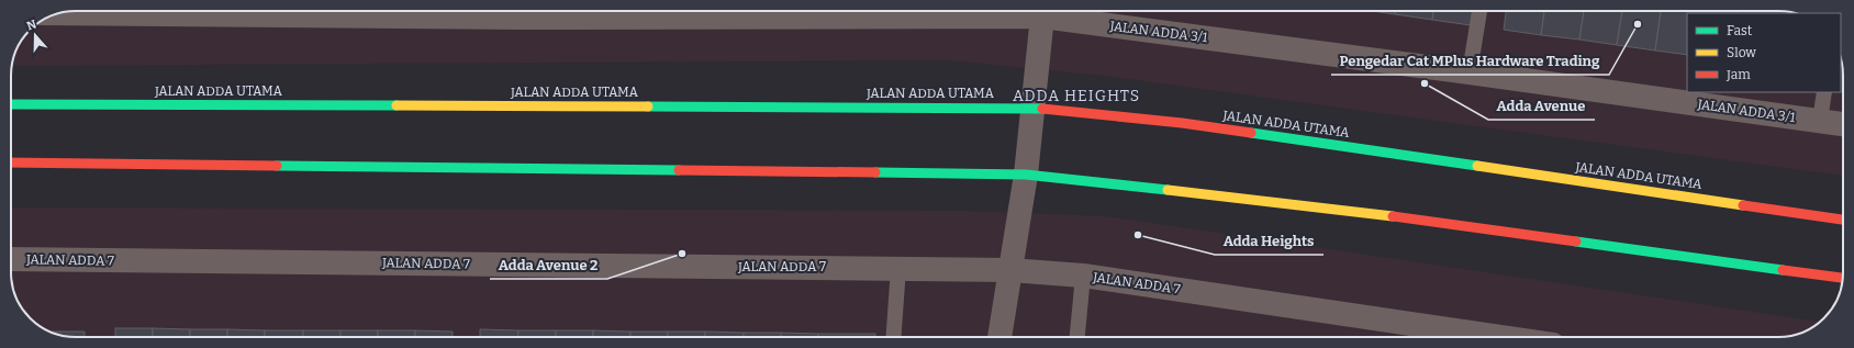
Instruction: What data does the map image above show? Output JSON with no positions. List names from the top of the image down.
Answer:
{
  "streets": {
    "main road": ["JALAN ADDA UTAMA"],
    "street": ["JALAN ADDA 3/1", "JALAN ADDA 7"]
  },
  "districts": ["ADDA HEIGHTS"],
  "places": [
    "Pengedar Cat MPlus Hardware Trading",
    "Adda Avenue",
    "Adda Heights",
    "Adda Avenue 2"
  ],
  "legend": ["Fast", "Slow", "Jam"],
  "north": "top"
}
